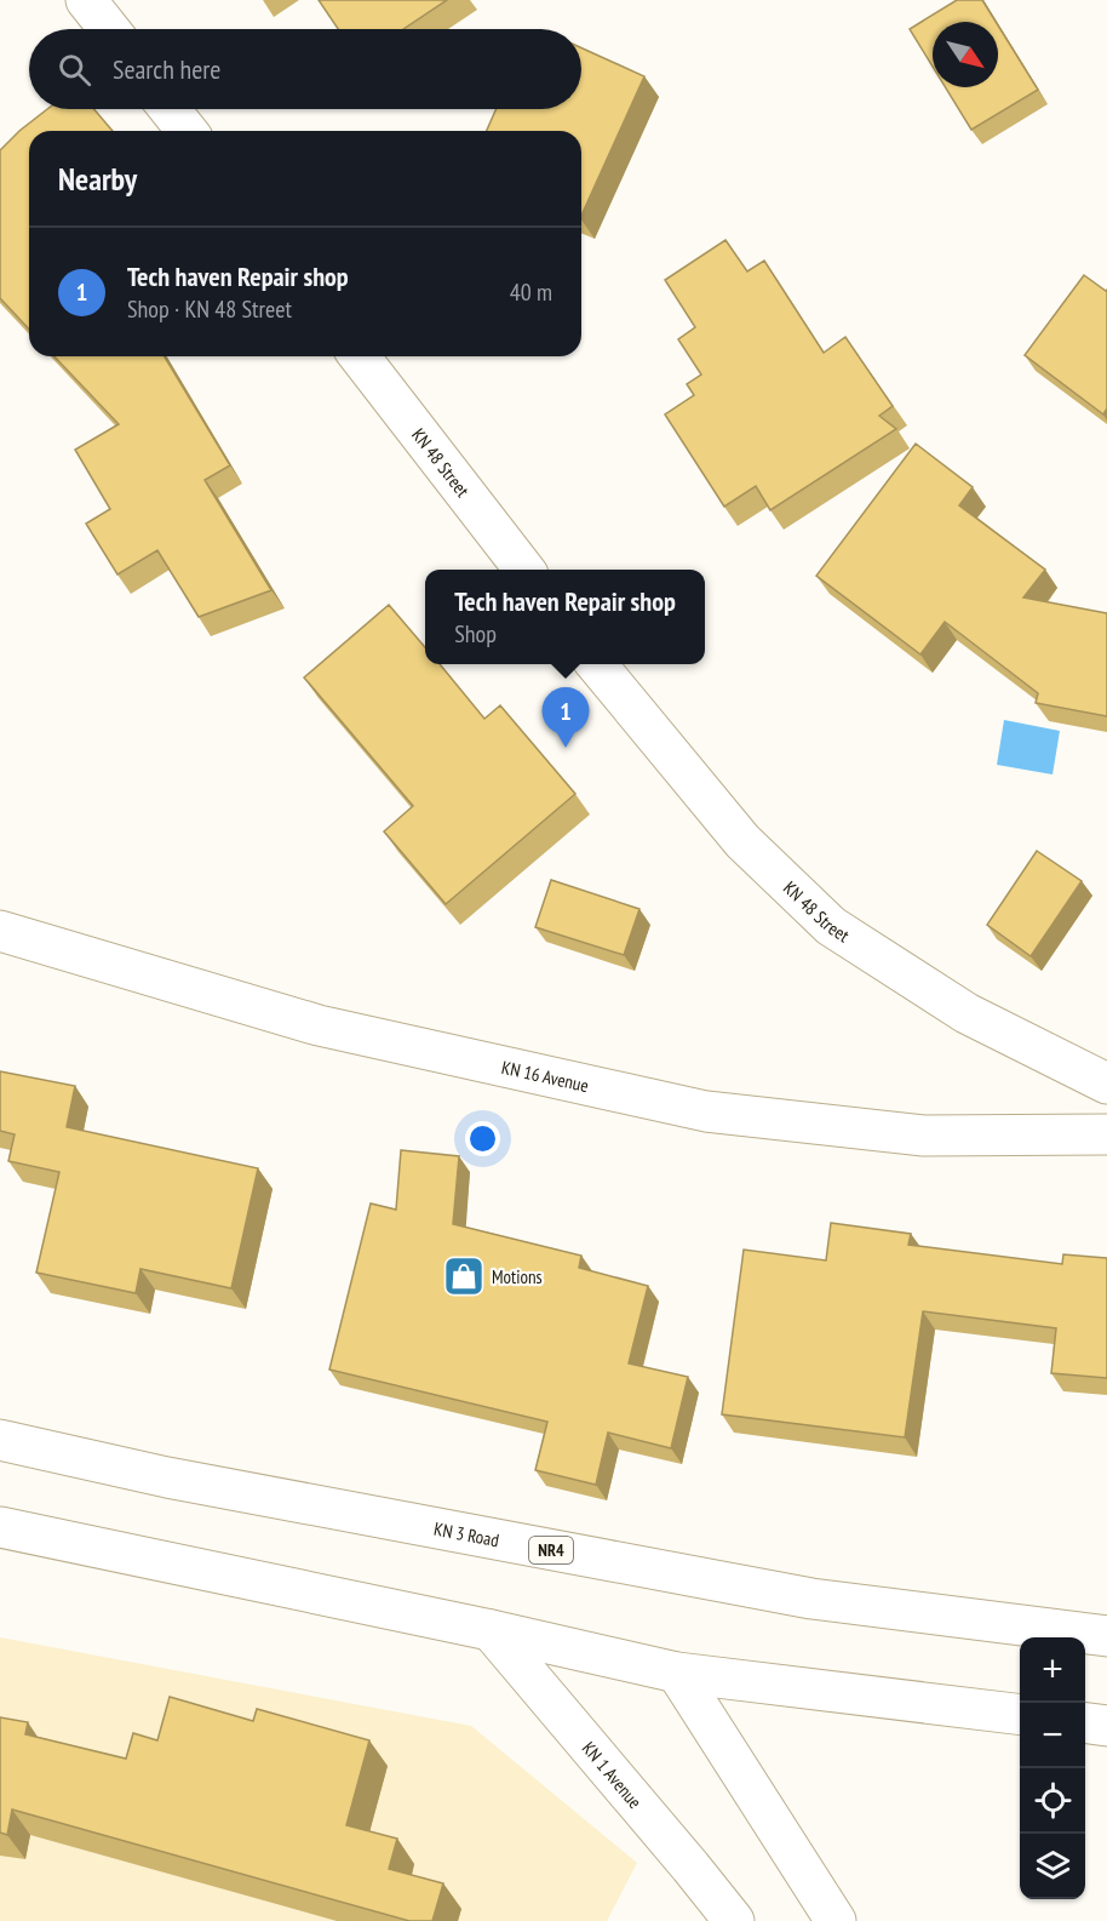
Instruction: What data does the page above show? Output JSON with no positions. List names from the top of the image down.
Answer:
{
  "streets": {
    "main road": [
      "KN 48 Street",
      "KN 16 Avenue",
      "KN 3 Road",
      "NR4",
      "KN 1 Avenue"
    ]
  },
  "places": {
    "shop": ["Motions"]
  },
  "north": "bottom right",
  "page": {
    "search": "Search here",
    "heading": "Nearby",
    "list": [
      {
        "mark": "1",
        "name": "Tech haven Repair shop",
        "note": "Shop · KN 48 Street",
        "value": "40 m"
      }
    ],
    "popup": ["Tech haven Repair shop", "Shop"],
    "pins": "1",
    "map_buttons": ["+", "−"]
  }
}
